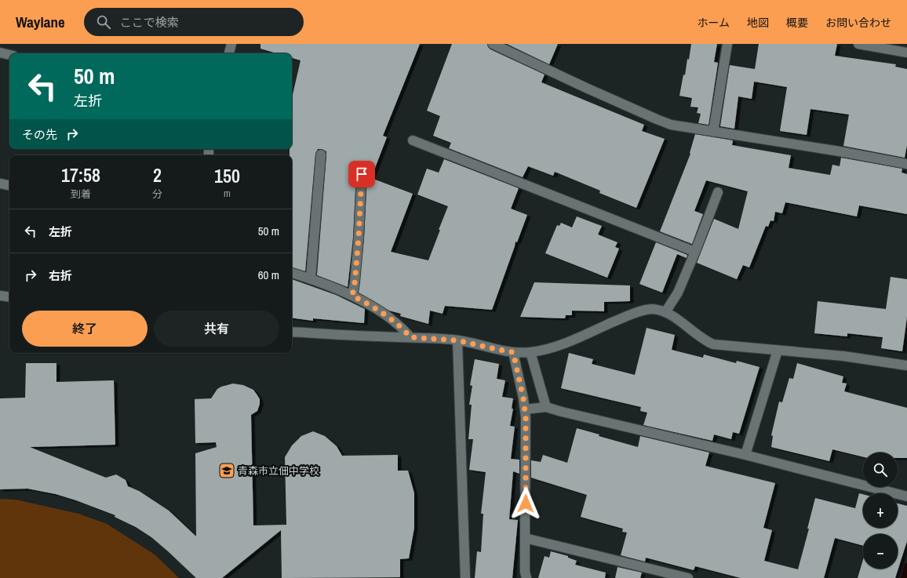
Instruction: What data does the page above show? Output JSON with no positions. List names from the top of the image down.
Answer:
{
  "places": {
    "school or university": ["青森市立佃中学校"]
  },
  "page": {
    "header": "Waylane",
    "search": "ここで検索",
    "nav": [
      "ホーム",
      "地図",
      "概要",
      "お問い合わせ"
    ],
    "turn": ["50 m", "左折"],
    "then": "その先",
    "eta": [
      "17:58",
      "到着",
      "2",
      "分",
      "150",
      "m"
    ],
    "list": [
      {
        "name": "左折",
        "value": "50 m"
      },
      {
        "name": "右折",
        "value": "60 m"
      }
    ],
    "buttons": ["終了", "共有"],
    "map_buttons": ["+", "−"]
  }
}
